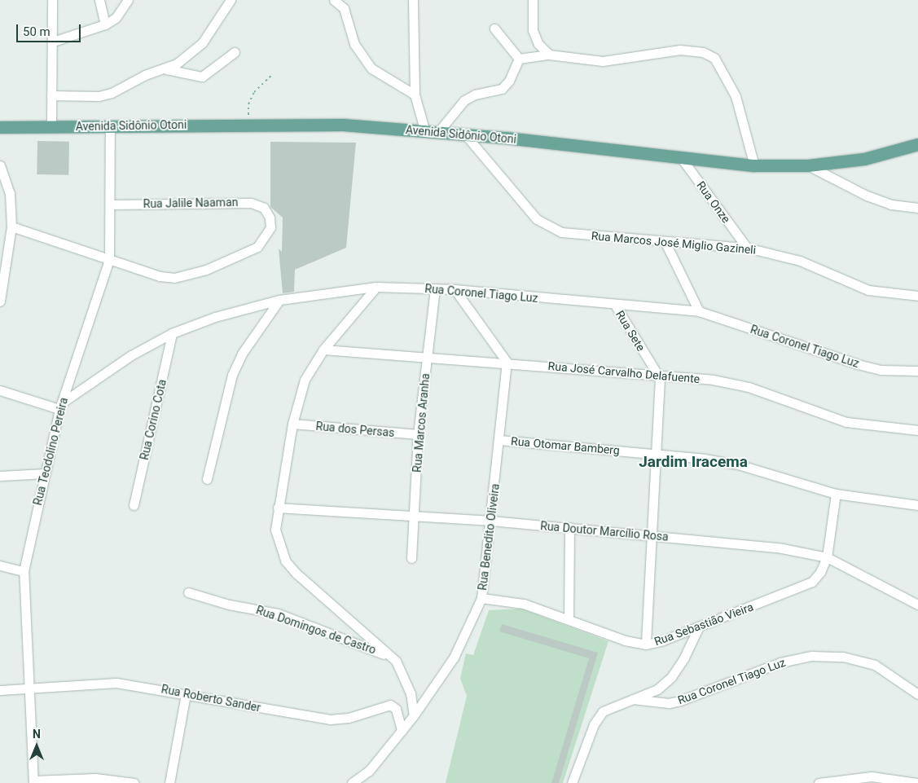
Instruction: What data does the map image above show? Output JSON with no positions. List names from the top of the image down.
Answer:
{
  "streets": {
    "main road": ["Avenida Sidônio Otoni"],
    "street": [
      "Rua Onze",
      "Rua Jalile Naaman",
      "Rua Marcos José Miglio Gazineli",
      "Rua Coronel Tiago Luz",
      "Rua Sete",
      "Rua José Carvalho Delafuente",
      "Rua Corino Cota",
      "Rua Marcos Aranha",
      "Rua dos Persas",
      "Rua Otomar Bamberg",
      "Rua Teodolino Pereira",
      "Rua Doutor Marcílio Rosa",
      "Rua Benedito Oliveira",
      "Rua Sebastião Vieira",
      "Rua Domingos de Castro",
      "Rua Roberto Sander"
    ]
  },
  "crossings": [
    ["Avenida Sidônio Otoni", "Rua Onze"],
    ["Avenida Sidônio Otoni", "Rua Marcos José Miglio Gazineli"],
    ["Avenida Sidônio Otoni", "Rua Teodolino Pereira"],
    ["Rua Onze", "Rua Marcos José Miglio Gazineli"],
    ["Rua Jalile Naaman", "Rua Teodolino Pereira"],
    ["Rua Coronel Tiago Luz", "Rua Sete"],
    ["Rua Coronel Tiago Luz", "Rua Corino Cota"],
    ["Rua Coronel Tiago Luz", "Rua Marcos Aranha"],
    ["Rua Coronel Tiago Luz", "Rua Teodolino Pereira"],
    ["Rua Sete", "Rua José Carvalho Delafuente"],
    ["Rua José Carvalho Delafuente", "Rua Marcos Aranha"],
    ["Rua José Carvalho Delafuente", "Rua Benedito Oliveira"],
    ["Rua Marcos Aranha", "Rua dos Persas"],
    ["Rua Marcos Aranha", "Rua Doutor Marcílio Rosa"],
    ["Rua Otomar Bamberg", "Rua Benedito Oliveira"],
    ["Rua Otomar Bamberg", "Rua Sebastião Vieira"],
    ["Rua Teodolino Pereira", "Rua Roberto Sander"],
    ["Rua Doutor Marcílio Rosa", "Rua Benedito Oliveira"],
    ["Rua Doutor Marcílio Rosa", "Rua Sebastião Vieira"],
    ["Rua Benedito Oliveira", "Rua Sebastião Vieira"],
    ["Rua Benedito Oliveira", "Rua Roberto Sander"]
  ],
  "districts": ["Jardim Iracema"],
  "scale_bar": "50 m",
  "north": "top"
}
